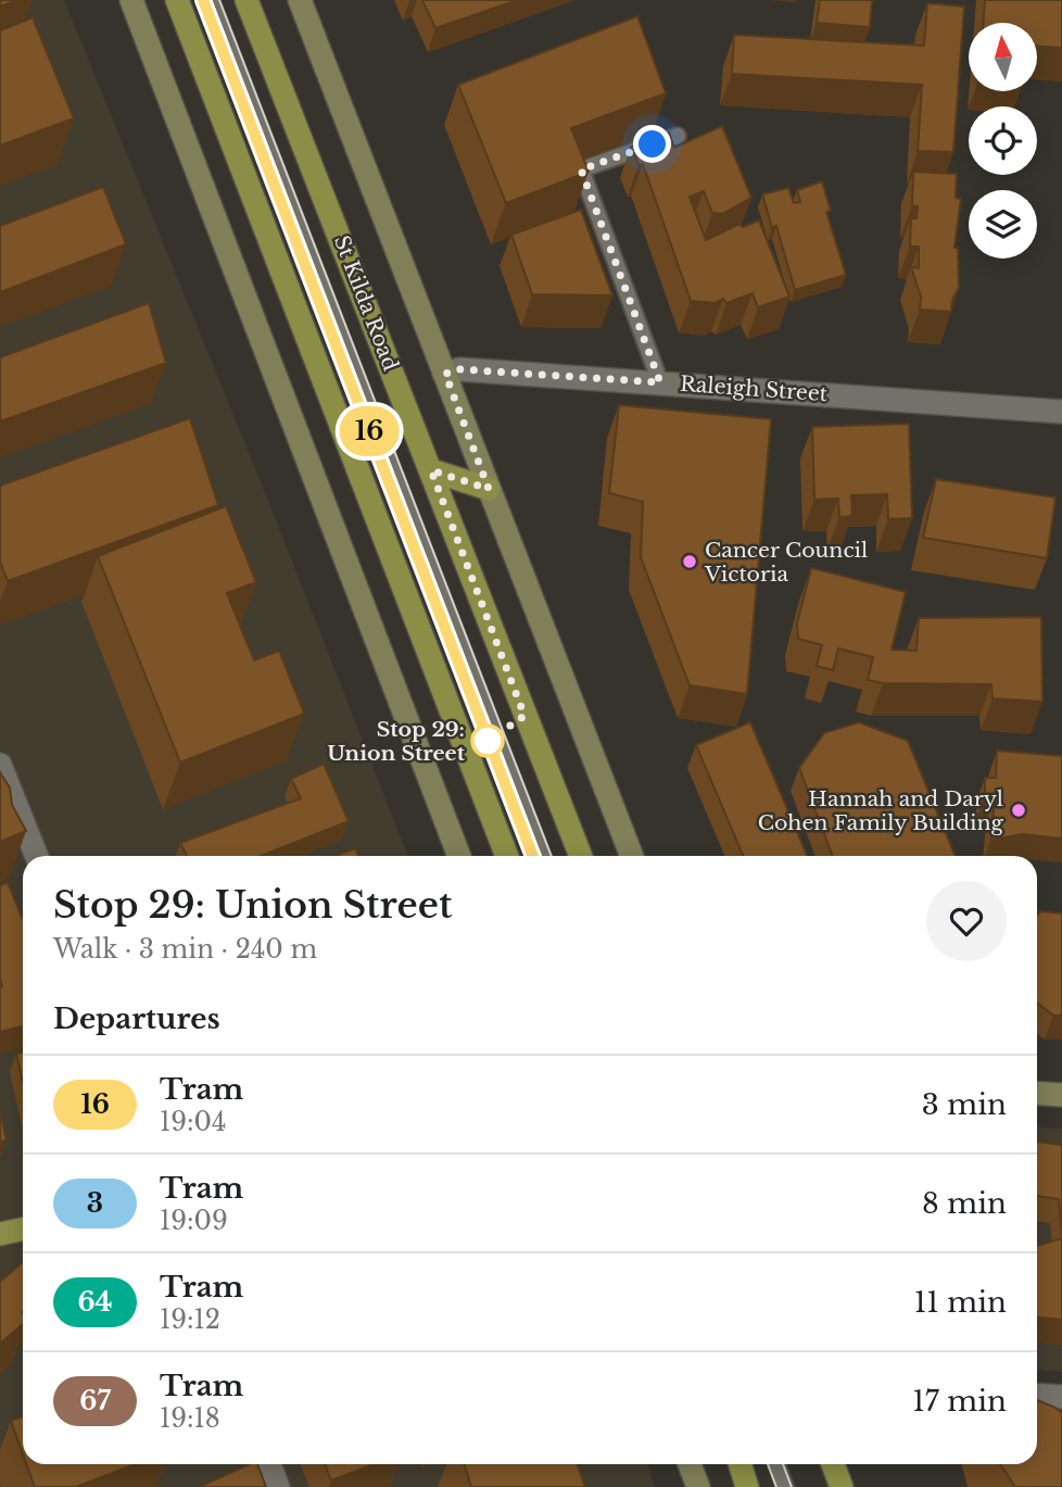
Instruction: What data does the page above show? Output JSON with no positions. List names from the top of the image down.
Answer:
{
  "streets": {
    "main road": ["St Kilda Road"],
    "street": ["Raleigh Street"]
  },
  "places": ["Cancer Council Victoria", "Stop 29: Union Street", "Hannah and Daryl Cohen Family Building"],
  "lines": ["tram line 16"],
  "north": "top",
  "page": {
    "on_map": "16",
    "heading": [
      ["Stop 29: Union Street", "Walk · 3 min · 240 m"],
      "Departures"
    ],
    "list": [
      {
        "mark": "16",
        "name": "Tram",
        "note": "19:04",
        "value": "3 min"
      },
      {
        "mark": "3",
        "name": "Tram",
        "note": "19:09",
        "value": "8 min"
      },
      {
        "mark": "64",
        "name": "Tram",
        "note": "19:12",
        "value": "11 min"
      },
      {
        "mark": "67",
        "name": "Tram",
        "note": "19:18",
        "value": "17 min"
      }
    ]
  }
}
